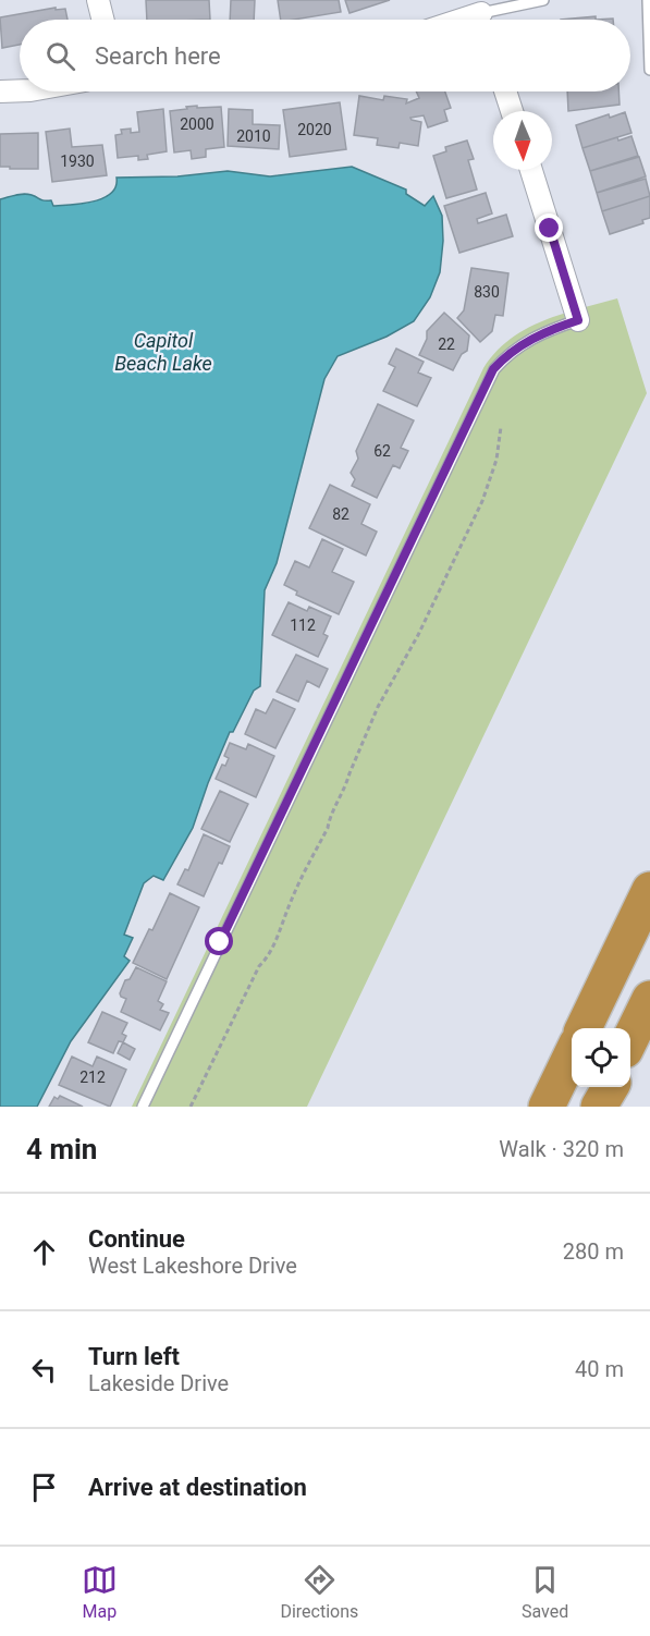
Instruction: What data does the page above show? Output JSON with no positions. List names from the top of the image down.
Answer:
{
  "water": ["Capitol Beach Lake"],
  "house_numbers": [
    "2000",
    "2020",
    "2010",
    "1930",
    "830",
    "22",
    "62",
    "82",
    "112",
    "212"
  ],
  "north": "bottom",
  "page": {
    "search": "Search here",
    "heading": ["4 min", "Walk · 320 m"],
    "list": [
      ["Continue", "West Lakeshore Drive", "280 m"],
      ["Turn left", "Lakeside Drive", "40 m"],
      "Arrive at destination"
    ],
    "nav": ["Map", "Directions", "Saved"]
  }
}
